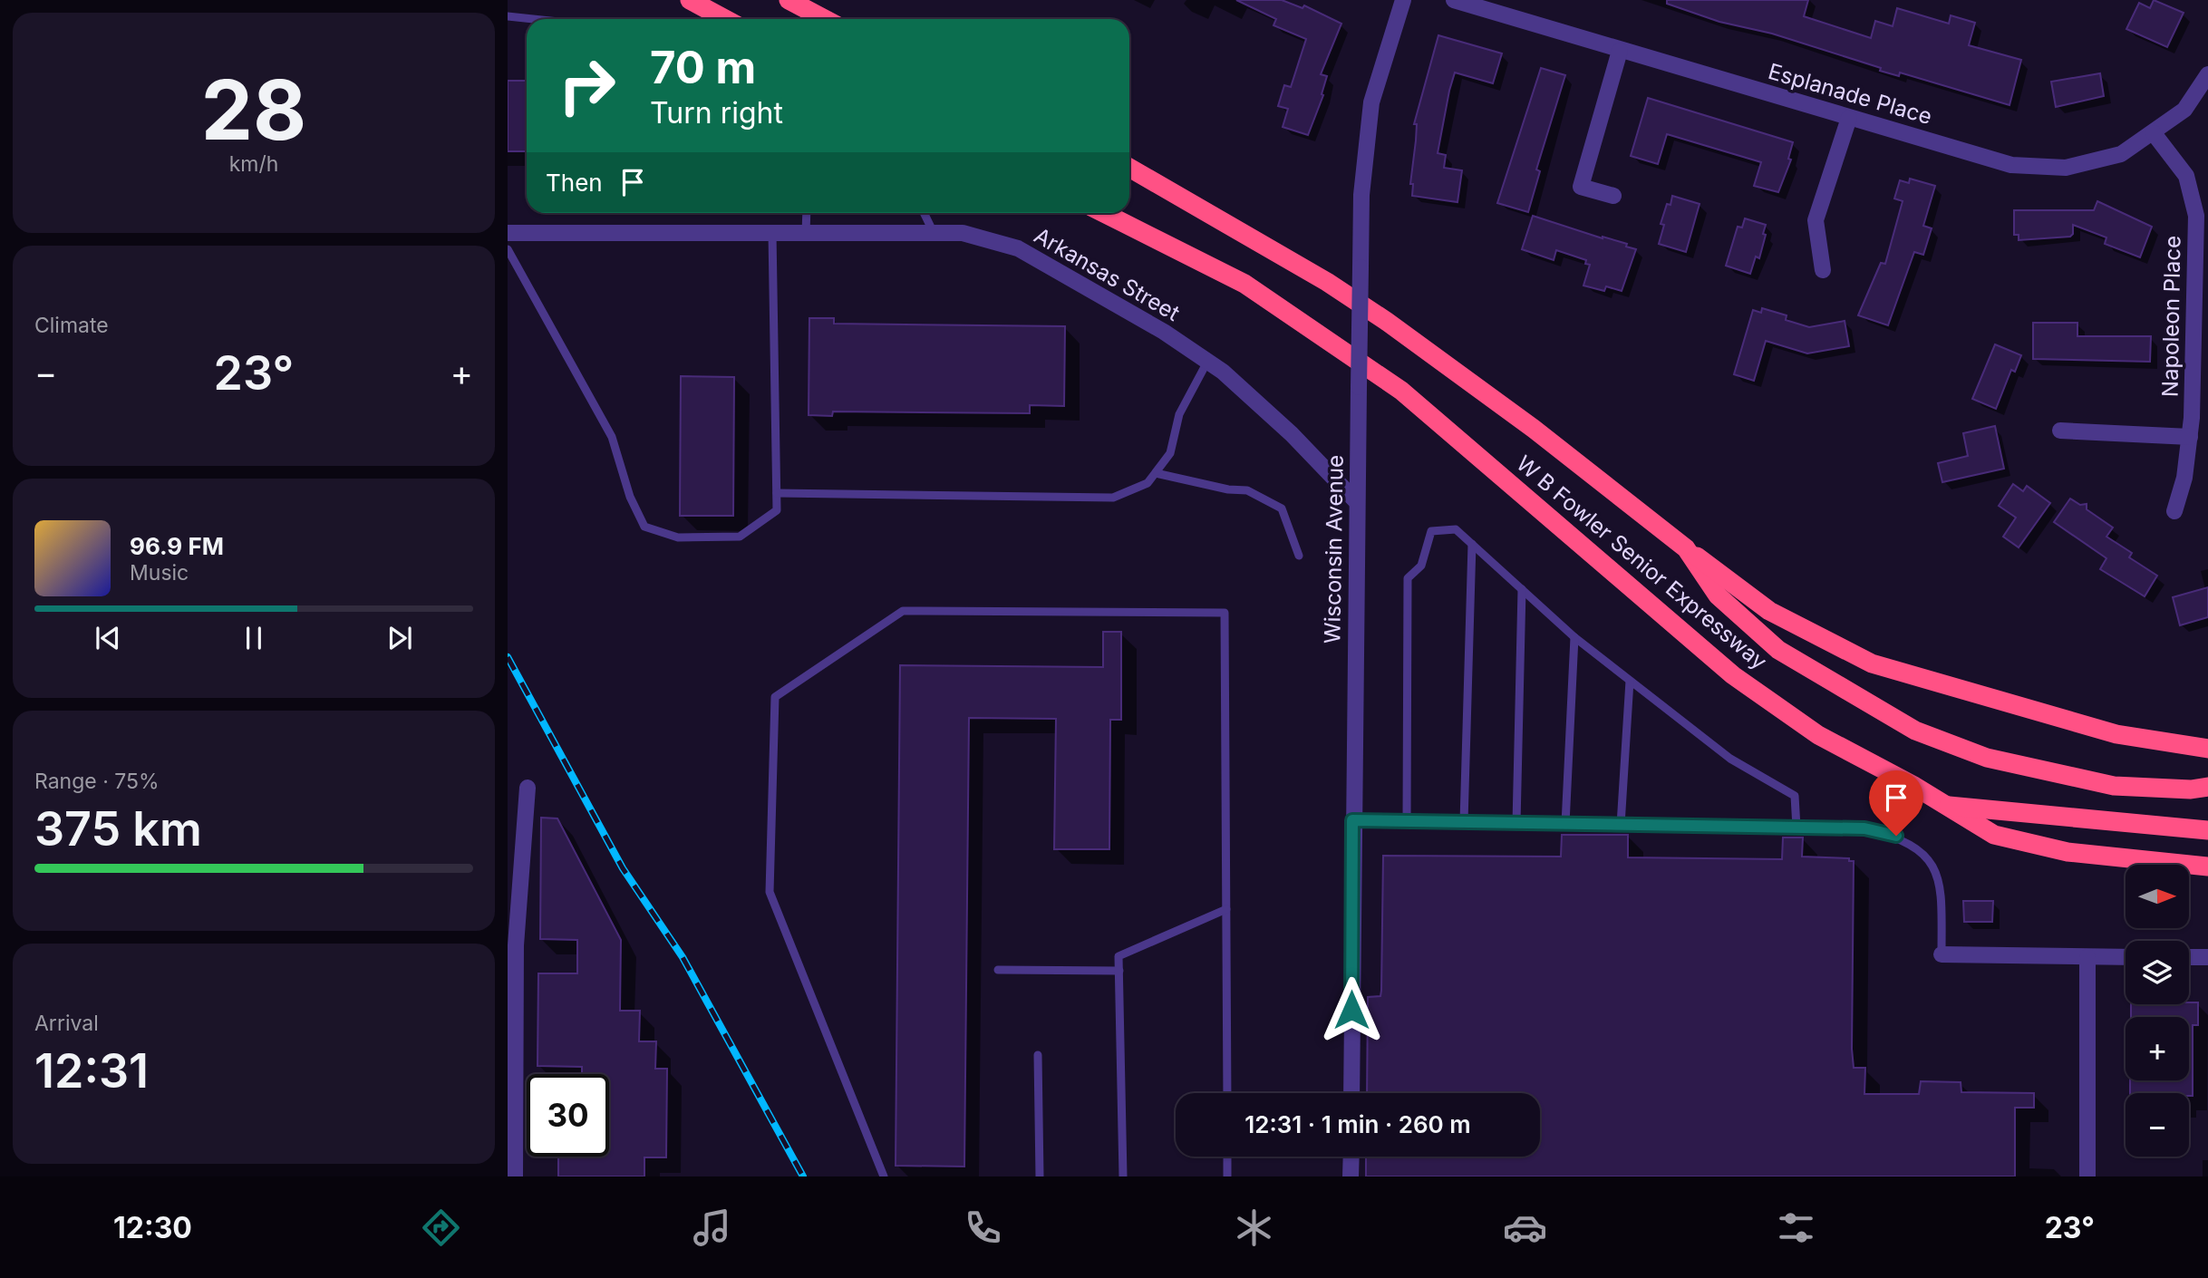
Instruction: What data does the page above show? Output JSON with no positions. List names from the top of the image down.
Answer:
{
  "streets": {
    "highway": ["W B Fowler Senior Expressway"],
    "street": [
      "Esplanade Place",
      "Arkansas Street",
      "Napoleon Place",
      "Wisconsin Avenue"
    ]
  },
  "crossings": [
    ["Esplanade Place", "Napoleon Place"],
    ["Arkansas Street", "Wisconsin Avenue"]
  ],
  "north": "right",
  "page": {
    "tile": [
      ["28", "km/h"],
      "Climate",
      ["Range · 75%", "375 km"],
      ["Arrival", "12:31"]
    ],
    "turn": ["70 m", "Turn right"],
    "then": "Then",
    "heat": ["−", "23°", "+"],
    "song": ["96.9 FM", "Music"],
    "map_buttons": ["+", "−"],
    "limit": "30",
    "trip": "12:31 · 1 min · 260 m",
    "tabs": ["12:30", "23°"]
  }
}
